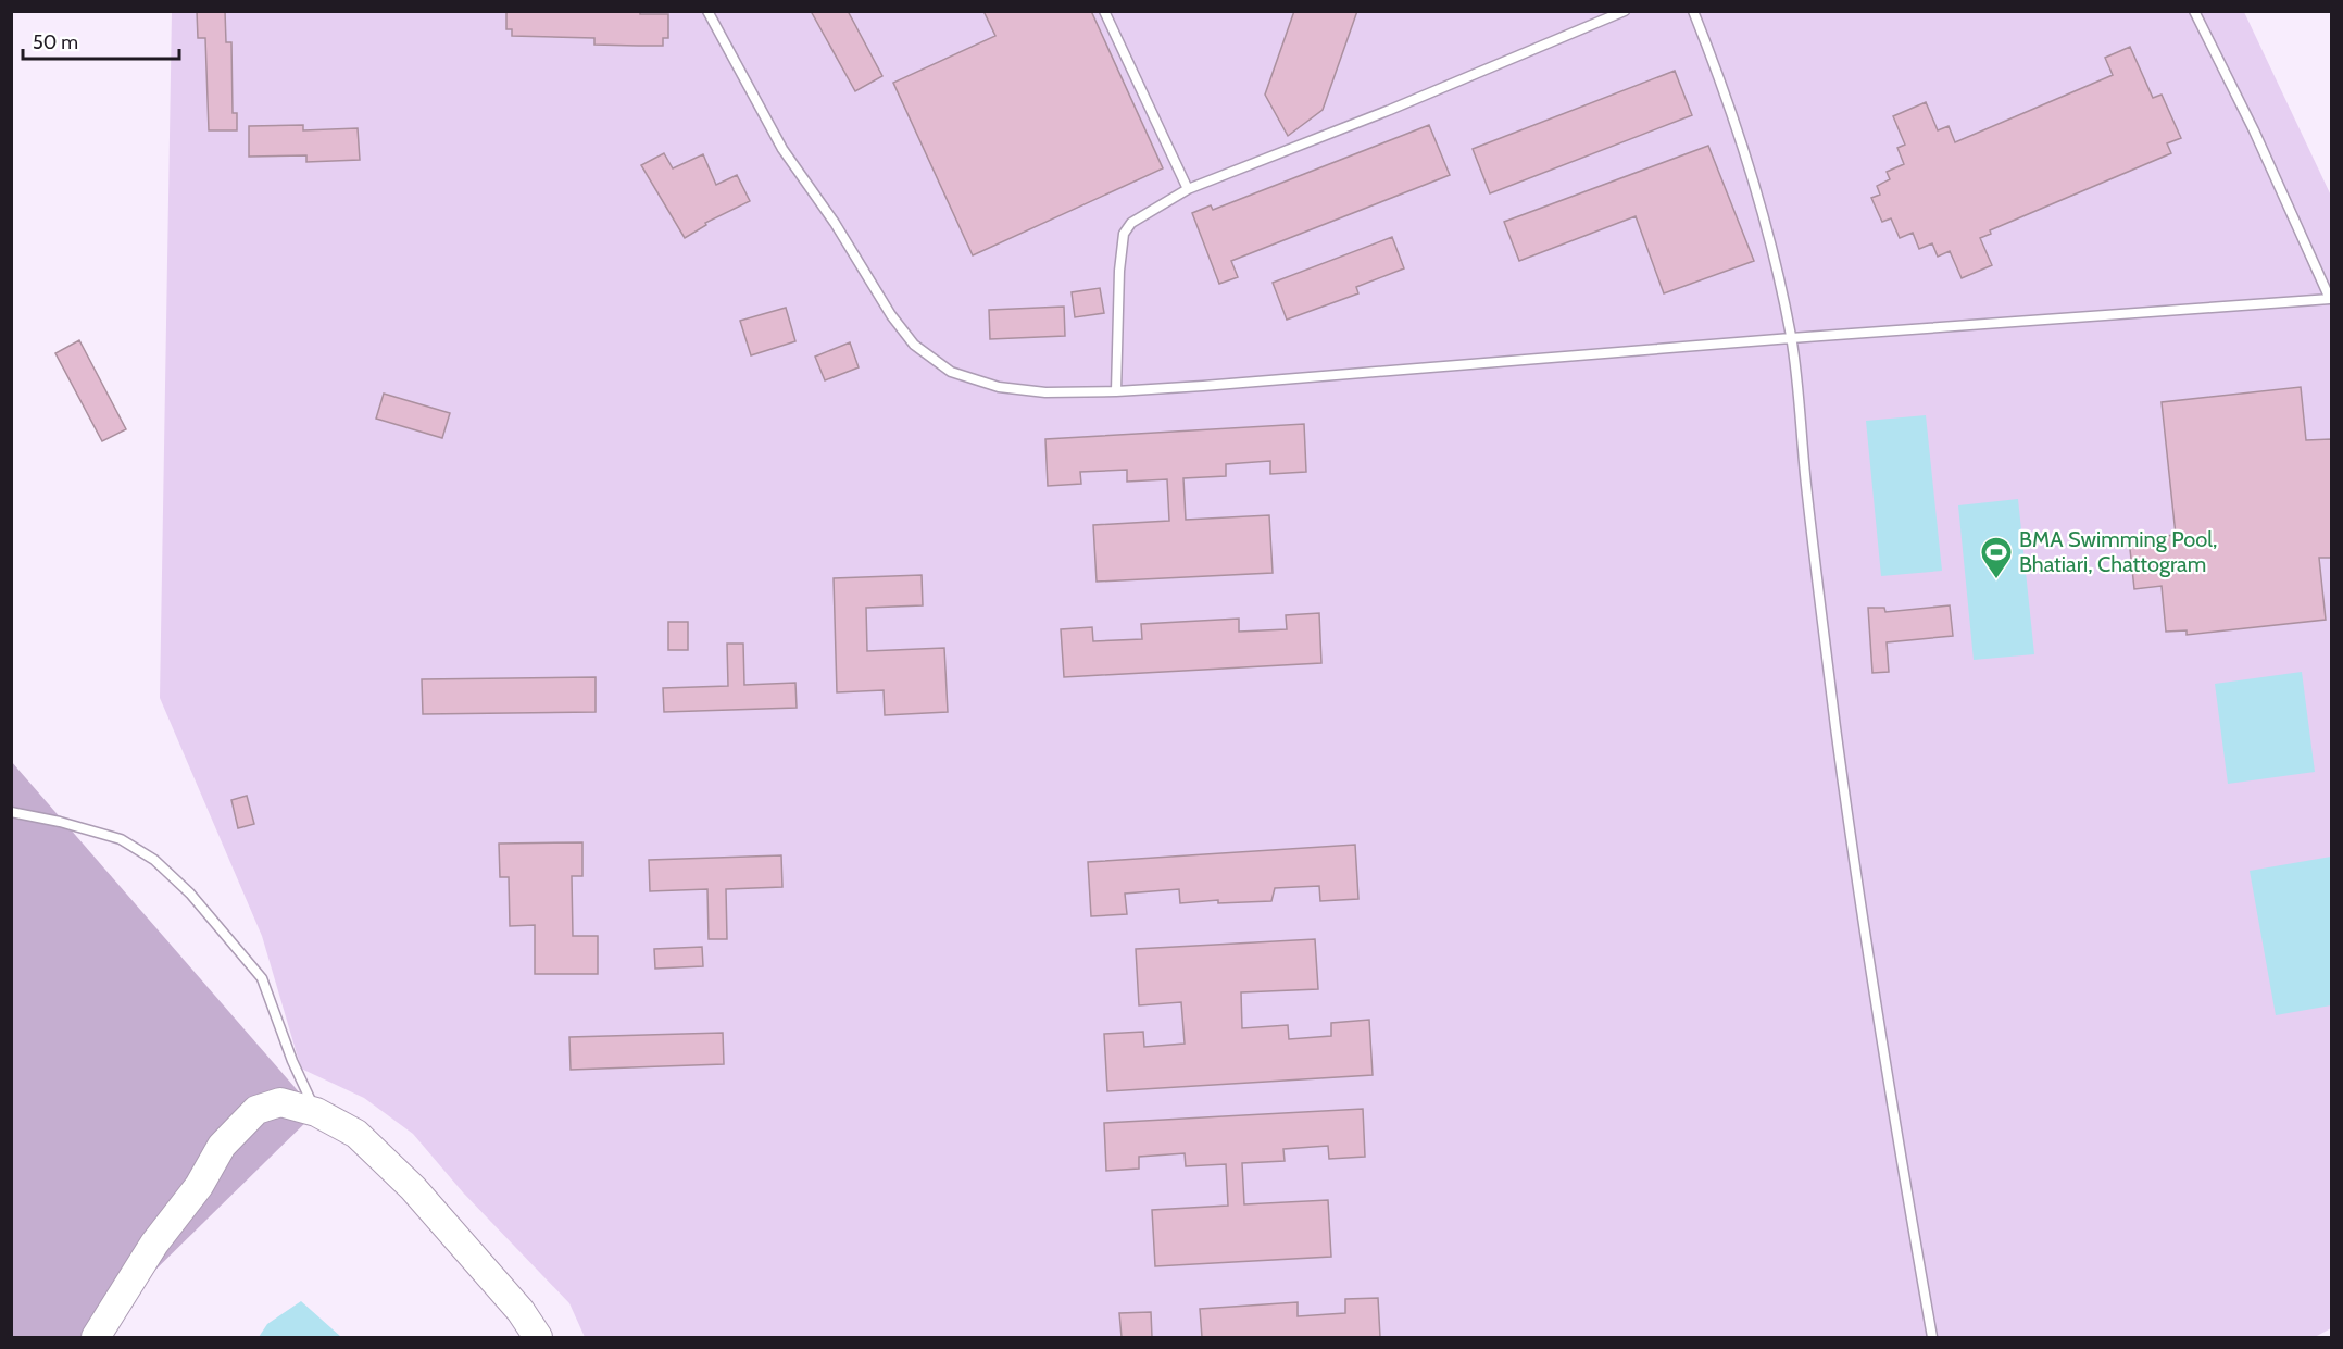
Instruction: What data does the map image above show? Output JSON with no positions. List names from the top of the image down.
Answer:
{
  "places": {
    "sports": ["BMA Swimming Pool, Bhatiari, Chattogram"]
  },
  "scale_bar": "50 m"
}
